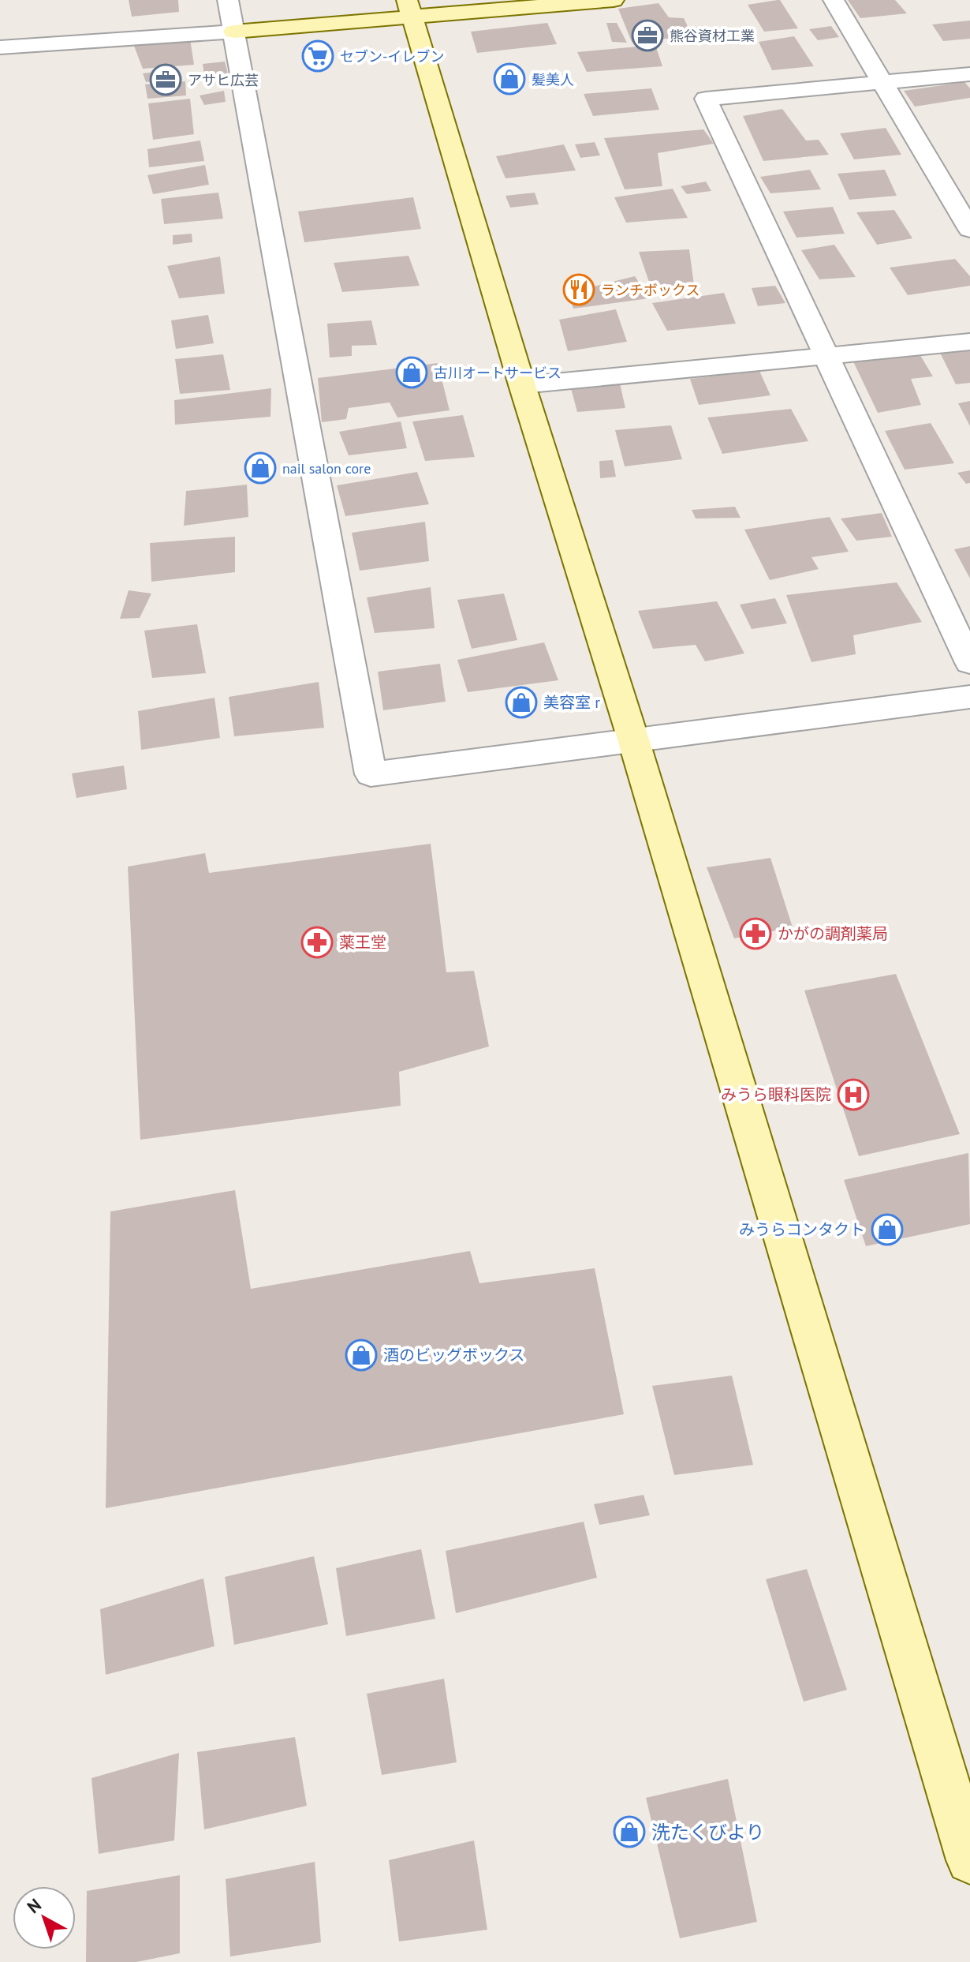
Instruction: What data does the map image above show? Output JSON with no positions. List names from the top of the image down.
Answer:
{
  "places": {
    "office": ["熊谷資材工業", "アサヒ広芸"],
    "supermarket": ["セブン-イレブン"],
    "shop": [
      "髪美人",
      "古川オートサービス",
      "nail salon core",
      "美容室 r",
      "みうらコンタクト",
      "酒のビッグボックス",
      "洗たくびより"
    ],
    "restaurant": ["ランチボックス"],
    "pharmacy": ["かがの調剤薬局", "薬王堂"],
    "hospital": ["みうら眼科医院"]
  },
  "north": "top left"
}
